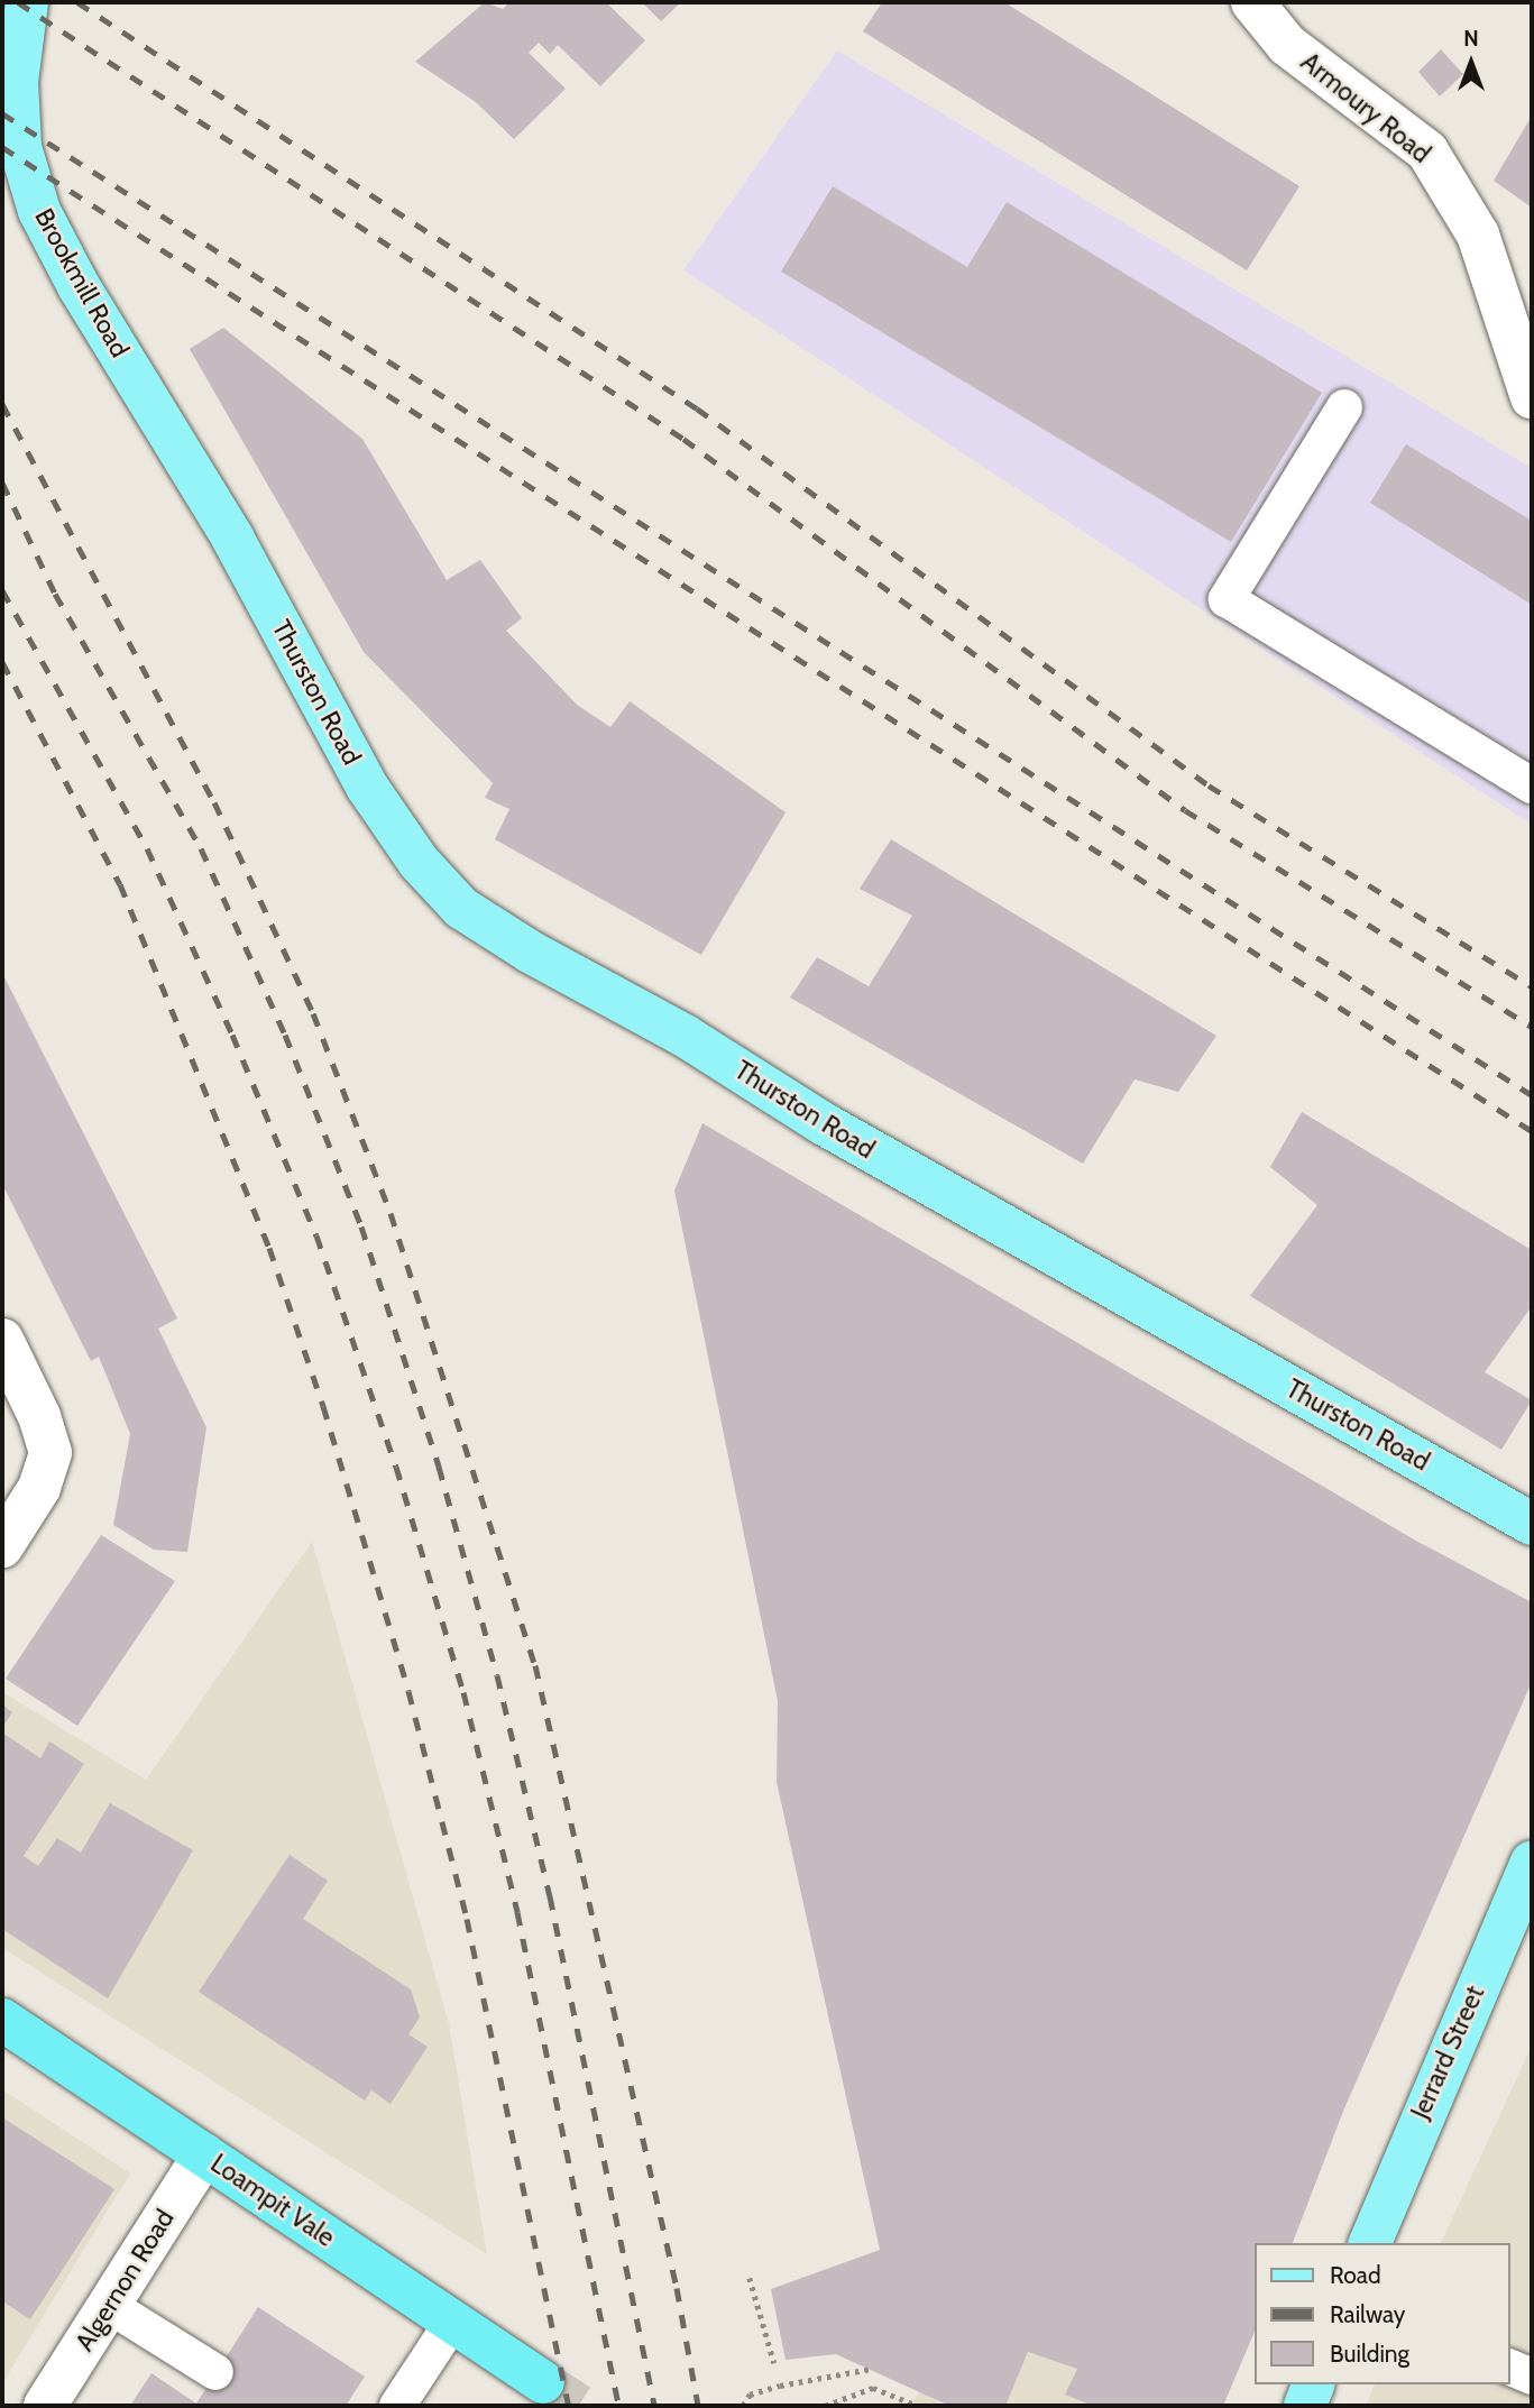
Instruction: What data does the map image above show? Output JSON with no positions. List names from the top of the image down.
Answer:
{
  "streets": {
    "highway": ["Loampit Vale"],
    "main road": ["Brookmill Road", "Thurston Road", "Jerrard Street"],
    "street": ["Armoury Road", "Algernon Road"]
  },
  "crossings": [
    ["Brookmill Road", "Thurston Road"],
    ["Loampit Vale", "Algernon Road"]
  ],
  "legend": ["Road", "Railway", "Building"],
  "north": "top"
}
